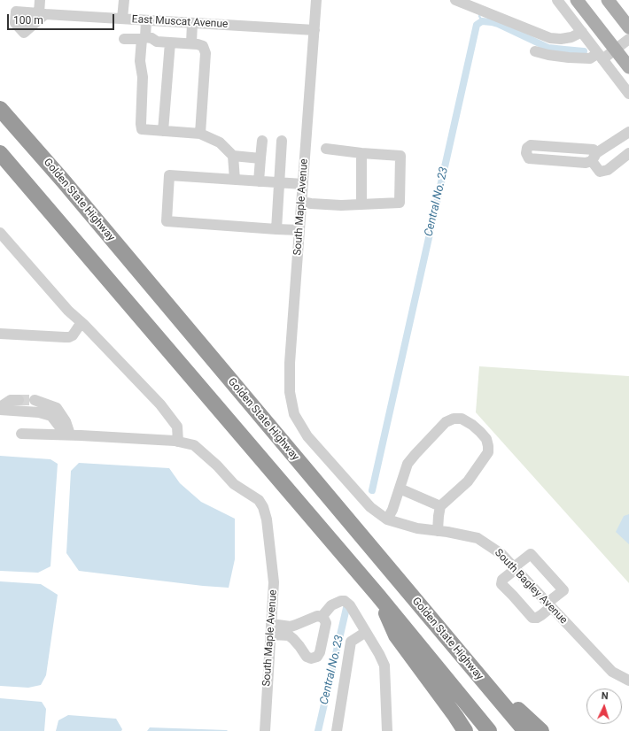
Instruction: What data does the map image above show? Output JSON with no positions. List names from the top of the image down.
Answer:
{
  "streets": {
    "highway": ["Golden State Highway"],
    "street": ["East Muscat Avenue", "South Maple Avenue", "South Bagley Avenue"]
  },
  "crossings": [
    ["East Muscat Avenue", "South Maple Avenue"],
    ["South Maple Avenue", "South Bagley Avenue"]
  ],
  "water": ["Central No. 23"],
  "scale_bar": "100 m",
  "north": "top"
}
